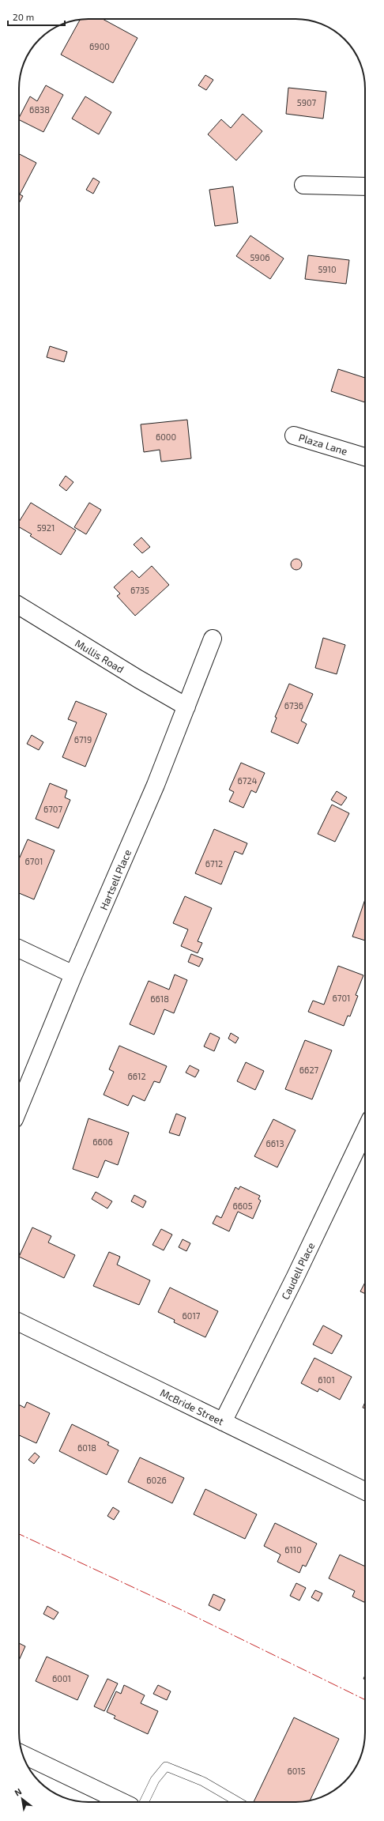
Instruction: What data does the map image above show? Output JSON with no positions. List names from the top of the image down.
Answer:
{
  "streets": {
    "street": [
      "Plaza Lane",
      "Mullis Road",
      "Hartsell Place",
      "Caudell Place",
      "McBride Street"
    ]
  },
  "crossings": [
    ["Mullis Road", "Hartsell Place"],
    ["Caudell Place", "McBride Street"]
  ],
  "house_numbers": [
    "6900",
    "5907",
    "6838",
    "5906",
    "5910",
    "6000",
    "5921",
    "6735",
    "6736",
    "6719",
    "6724",
    "6707",
    "6701",
    "6712",
    "6701",
    "6618",
    "6627",
    "6612",
    "6606",
    "6613",
    "6605",
    "6017",
    "6101",
    "6018",
    "6026",
    "6110",
    "6001",
    "6015"
  ],
  "scale_bar": "20 m",
  "north": "top left"
}
